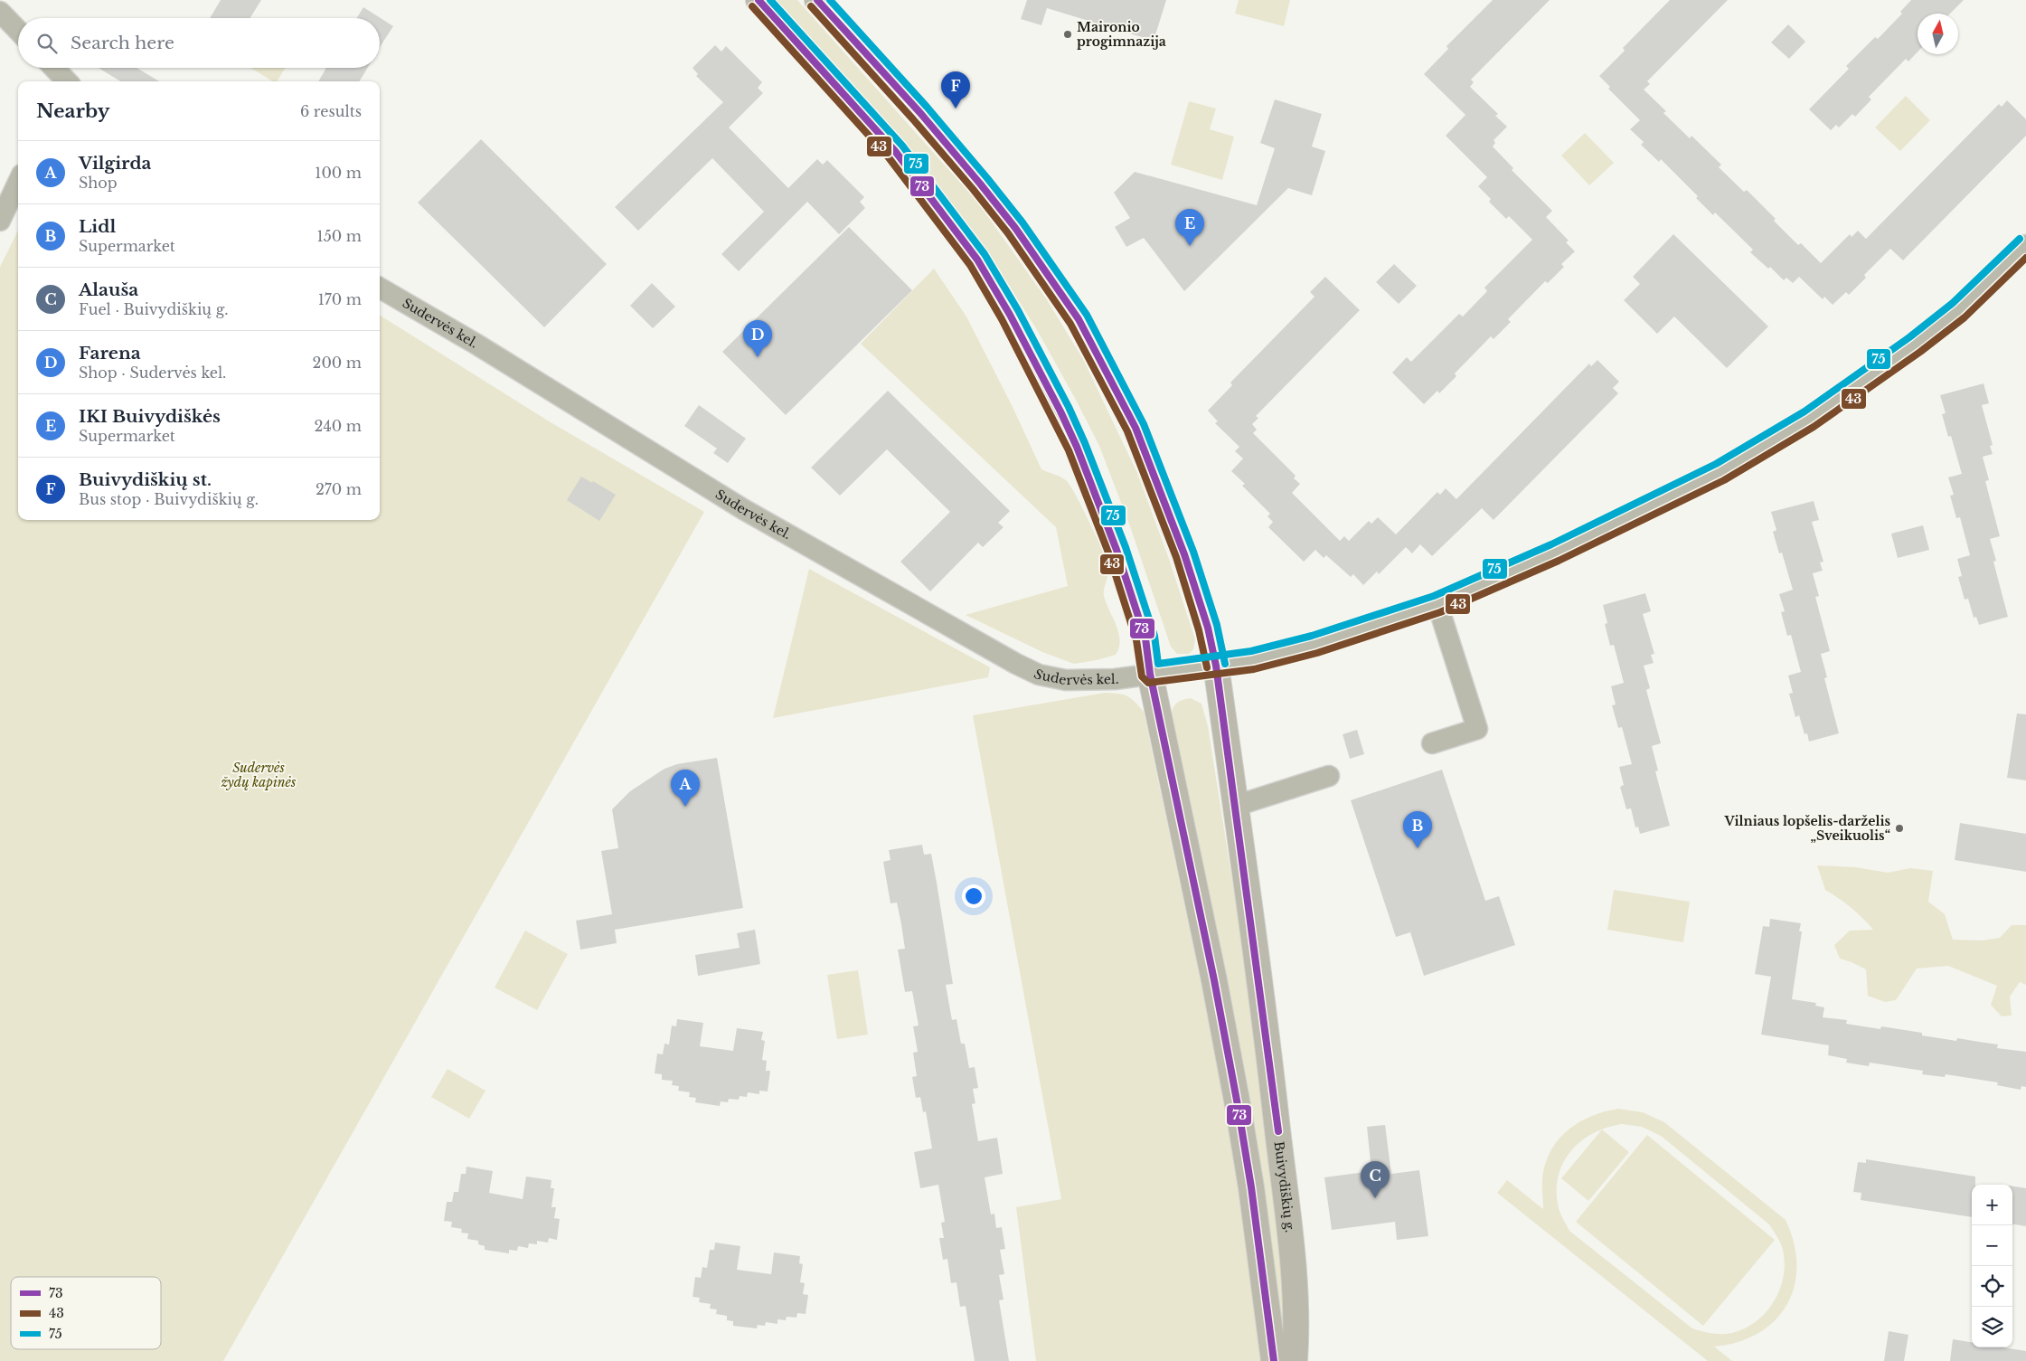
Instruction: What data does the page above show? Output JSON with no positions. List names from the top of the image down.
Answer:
{
  "streets": {
    "main road": ["Buivydiškių g."],
    "street": ["Sudervės kel."]
  },
  "crossings": [
    ["Sudervės kel.", "Buivydiškių g."]
  ],
  "parks": ["Sudervės žydų kapinės"],
  "places": ["Maironio progimnazija", "Vilniaus lopšelis-darželis „Sveikuolis“"],
  "lines": ["transit line 73", "transit line 75", "transit line 43"],
  "legend": ["73", "43", "75"],
  "north": "top",
  "page": {
    "search": "Search here",
    "pins": [
      "F",
      "E",
      "D",
      "A",
      "B",
      "C"
    ],
    "heading": ["Nearby", "6 results"],
    "list": [
      {
        "mark": "A",
        "name": "Vilgirda",
        "note": "Shop",
        "value": "100 m"
      },
      {
        "mark": "B",
        "name": "Lidl",
        "note": "Supermarket",
        "value": "150 m"
      },
      {
        "mark": "C",
        "name": "Alauša",
        "note": "Fuel · Buivydiškių g.",
        "value": "170 m"
      },
      {
        "mark": "D",
        "name": "Farena",
        "note": "Shop · Sudervės kel.",
        "value": "200 m"
      },
      {
        "mark": "E",
        "name": "IKI Buivydiškės",
        "note": "Supermarket",
        "value": "240 m"
      },
      {
        "mark": "F",
        "name": "Buivydiškių st.",
        "note": "Bus stop · Buivydiškių g.",
        "value": "270 m"
      }
    ],
    "map_buttons": ["+", "−"]
  }
}
